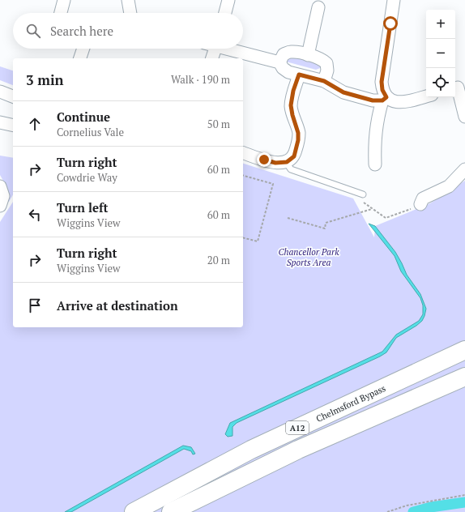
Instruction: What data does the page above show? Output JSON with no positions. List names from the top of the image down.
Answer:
{
  "streets": {
    "highway": ["Chelmsford Bypass", "A12"]
  },
  "parks": ["Chancellor Park Sports Area"],
  "page": {
    "map_buttons": ["+", "−"],
    "search": "Search here",
    "heading": ["3 min", "Walk · 190 m"],
    "list": [
      ["Continue", "Cornelius Vale", "50 m"],
      ["Turn right", "Cowdrie Way", "60 m"],
      ["Turn left", "Wiggins View", "60 m"],
      ["Turn right", "Wiggins View", "20 m"],
      "Arrive at destination"
    ]
  }
}
